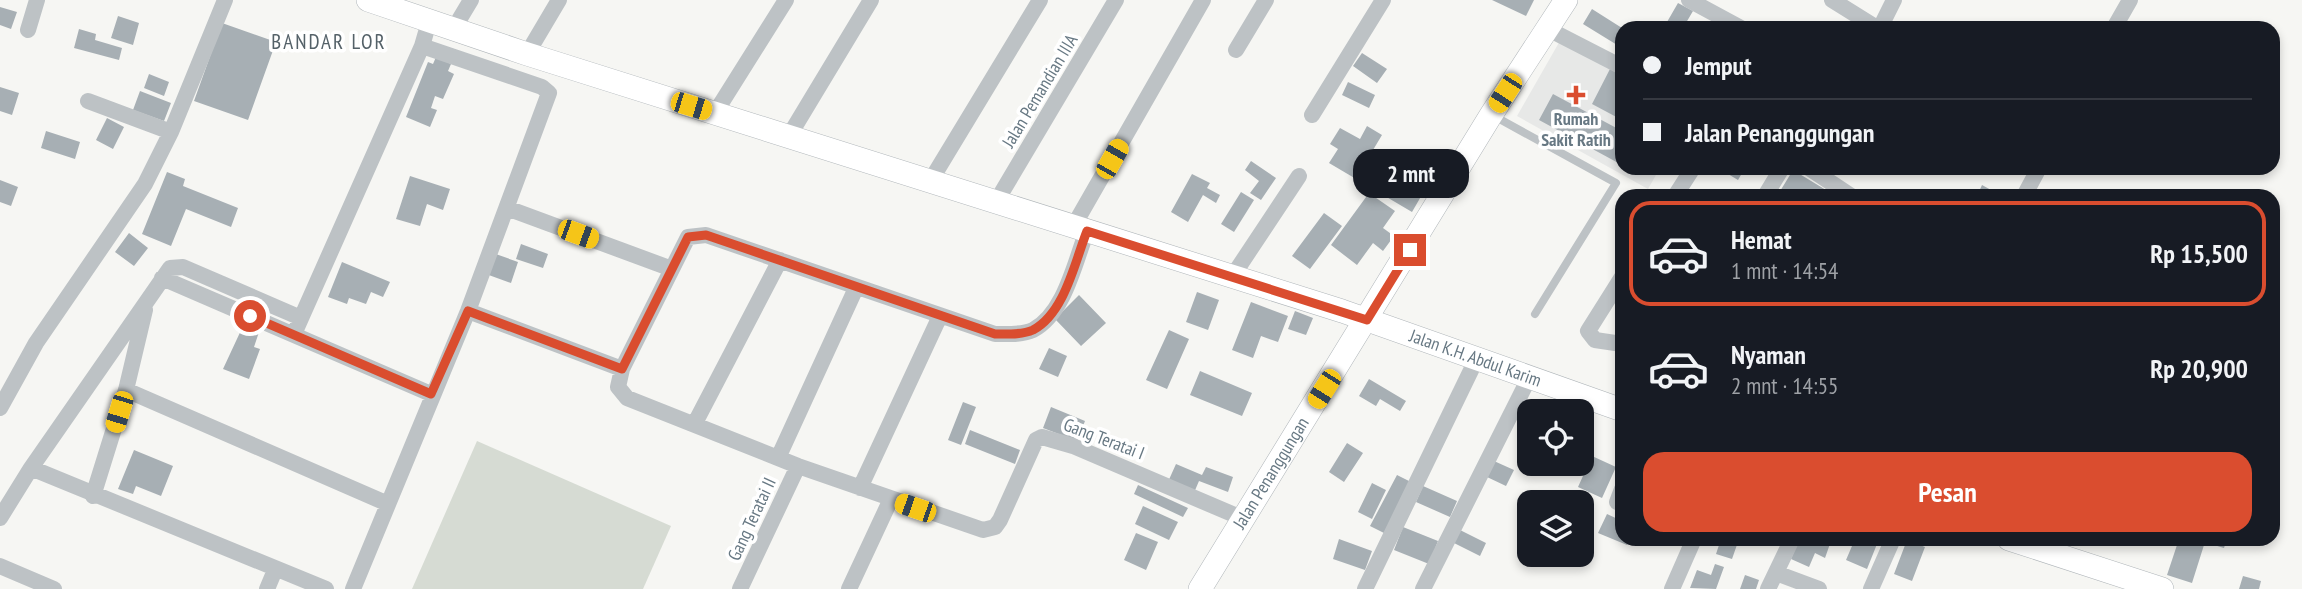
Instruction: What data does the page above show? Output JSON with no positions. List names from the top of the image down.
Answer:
{
  "streets": {
    "street": [
      "Jalan Pemandian IIIA",
      "Jalan K.H. Abdul Karim",
      "Gang Teratai I",
      "Jalan Penanggungan",
      "Gang Teratai II"
    ]
  },
  "crossings": [
    ["Jalan Pemandian IIIA", "Jalan K.H. Abdul Karim"],
    ["Jalan K.H. Abdul Karim", "Jalan Penanggungan"],
    ["Gang Teratai I", "Jalan Penanggungan"]
  ],
  "districts": ["BANDAR LOR"],
  "places": {
    "health": ["Rumah Sakit Ratih"]
  },
  "page": {
    "banner": ["Jemput", "Jalan Penanggungan"],
    "bubble": "2 mnt",
    "list": [
      {
        "name": "Hemat",
        "note": "1 mnt · 14:54",
        "value": "Rp 15,500"
      },
      {
        "name": "Nyaman",
        "note": "2 mnt · 14:55",
        "value": "Rp 20,900"
      }
    ],
    "buttons": "Pesan"
  }
}
